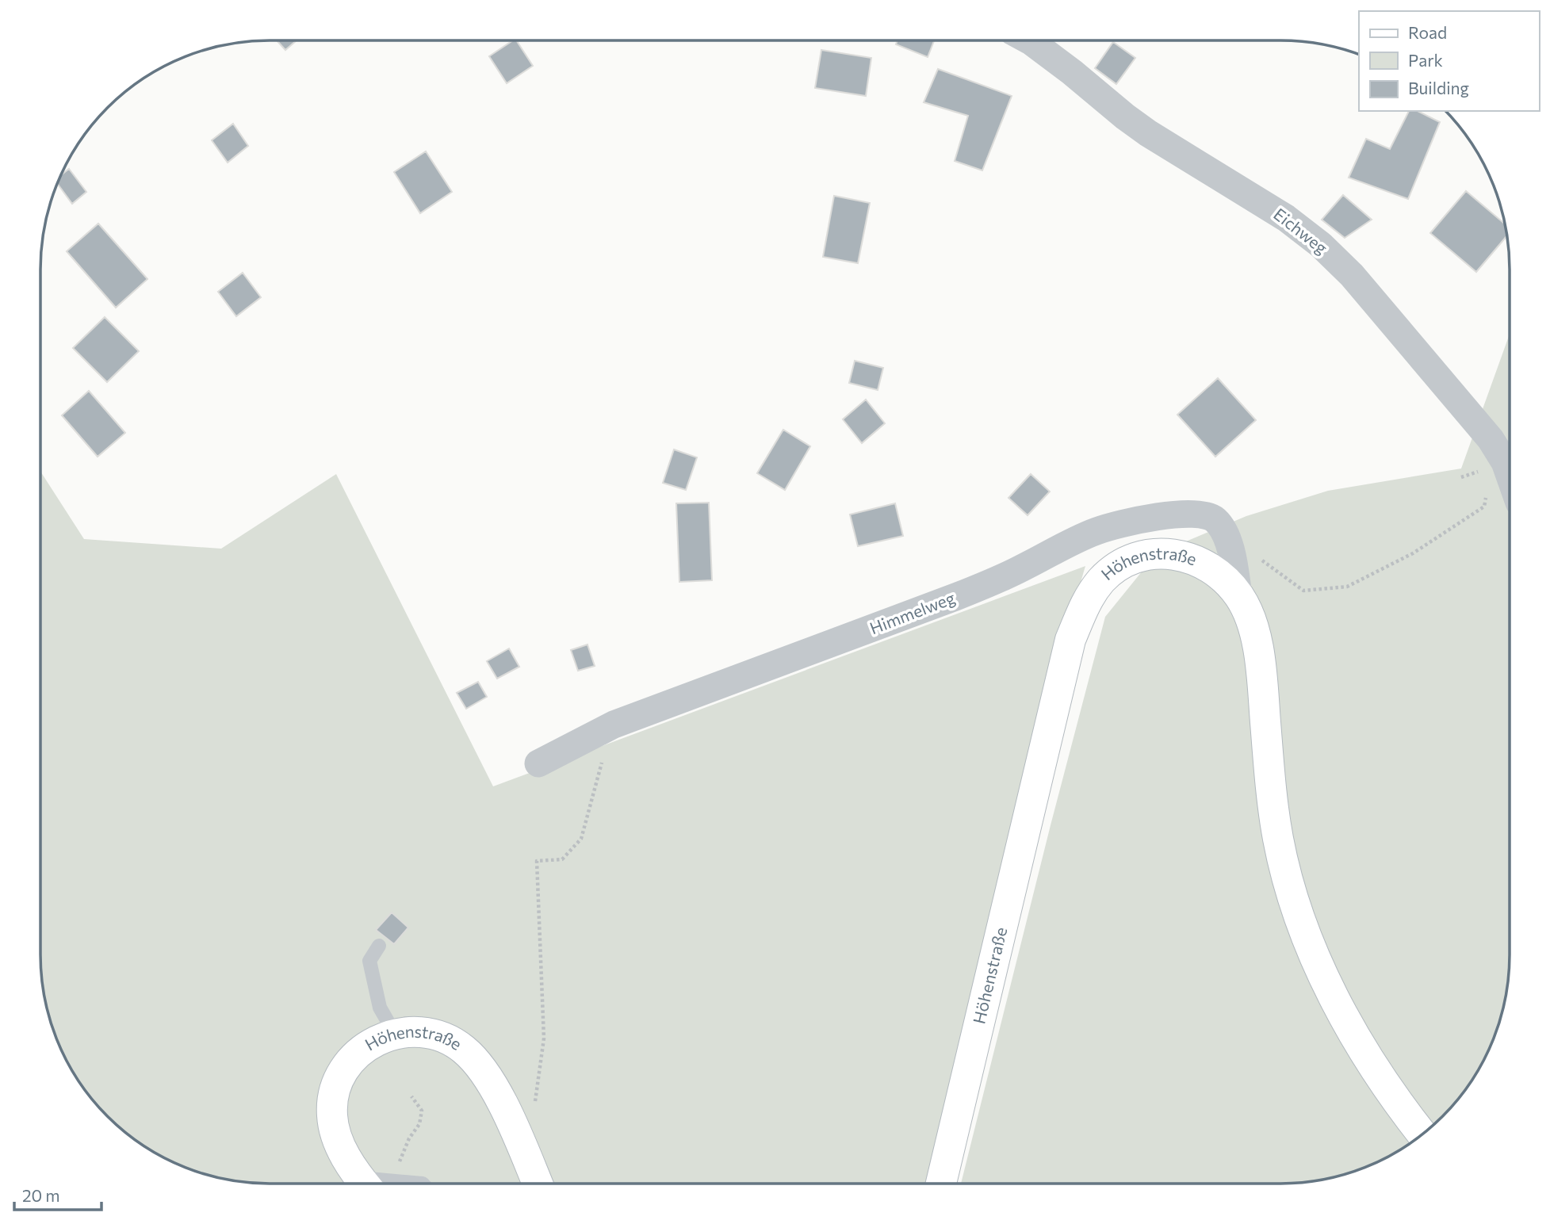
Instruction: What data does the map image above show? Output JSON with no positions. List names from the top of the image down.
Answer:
{
  "streets": {
    "street": ["Eichweg", "Höhenstraße", "Himmelweg"]
  },
  "crossings": [
    ["Höhenstraße", "Himmelweg"]
  ],
  "legend": ["Road", "Park", "Building"],
  "scale_bar": "20 m"
}
